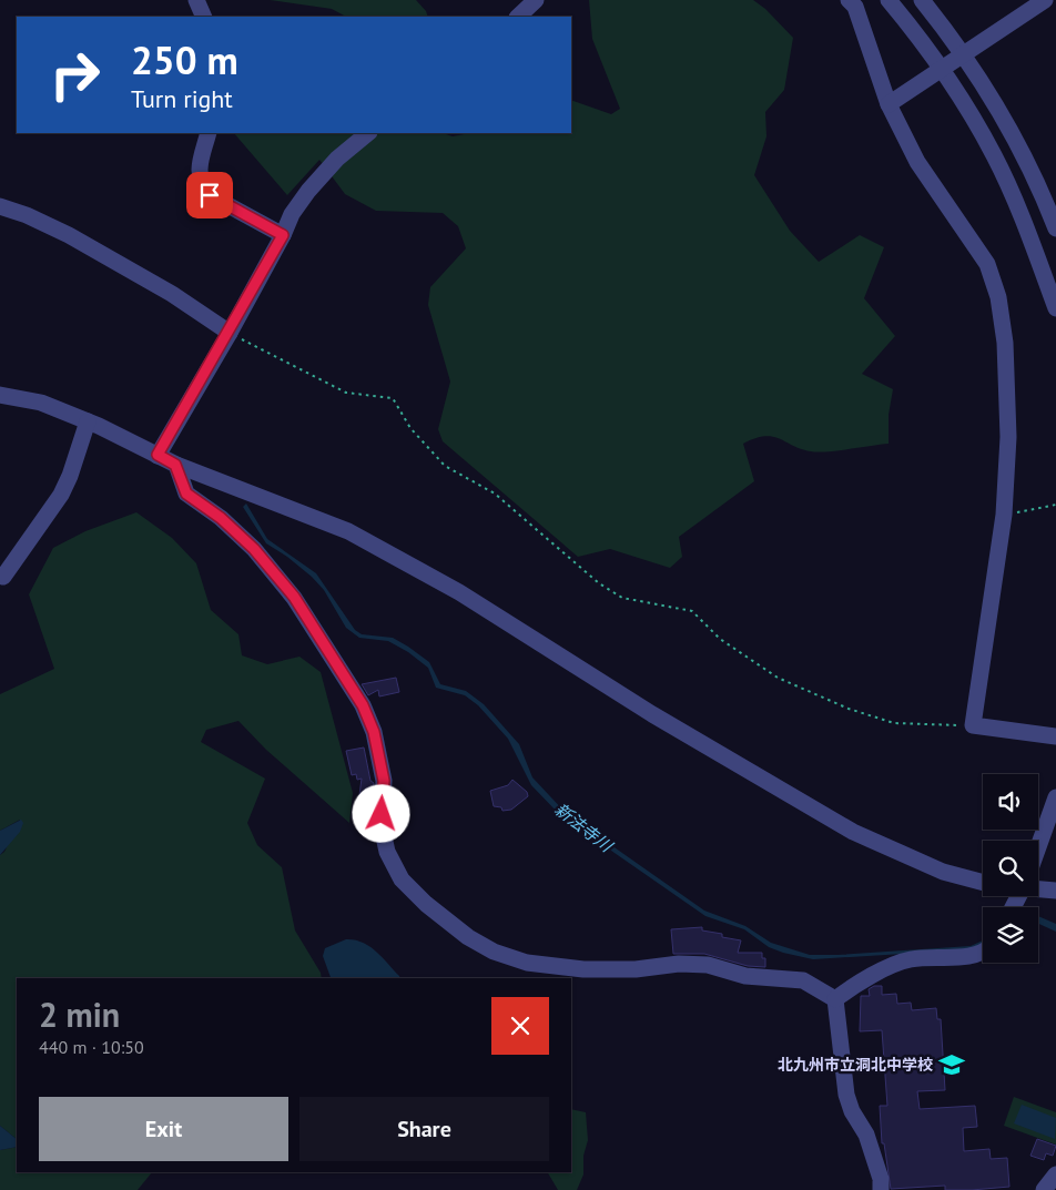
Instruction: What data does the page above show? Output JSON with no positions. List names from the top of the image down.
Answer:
{
  "water": ["新法寺川"],
  "places": {
    "school or university": ["北九州市立洞北中学校"]
  },
  "page": {
    "turn": ["250 m", "Turn right"],
    "heading": ["2 min", "440 m · 10:50"],
    "buttons": ["Exit", "Share"]
  }
}
